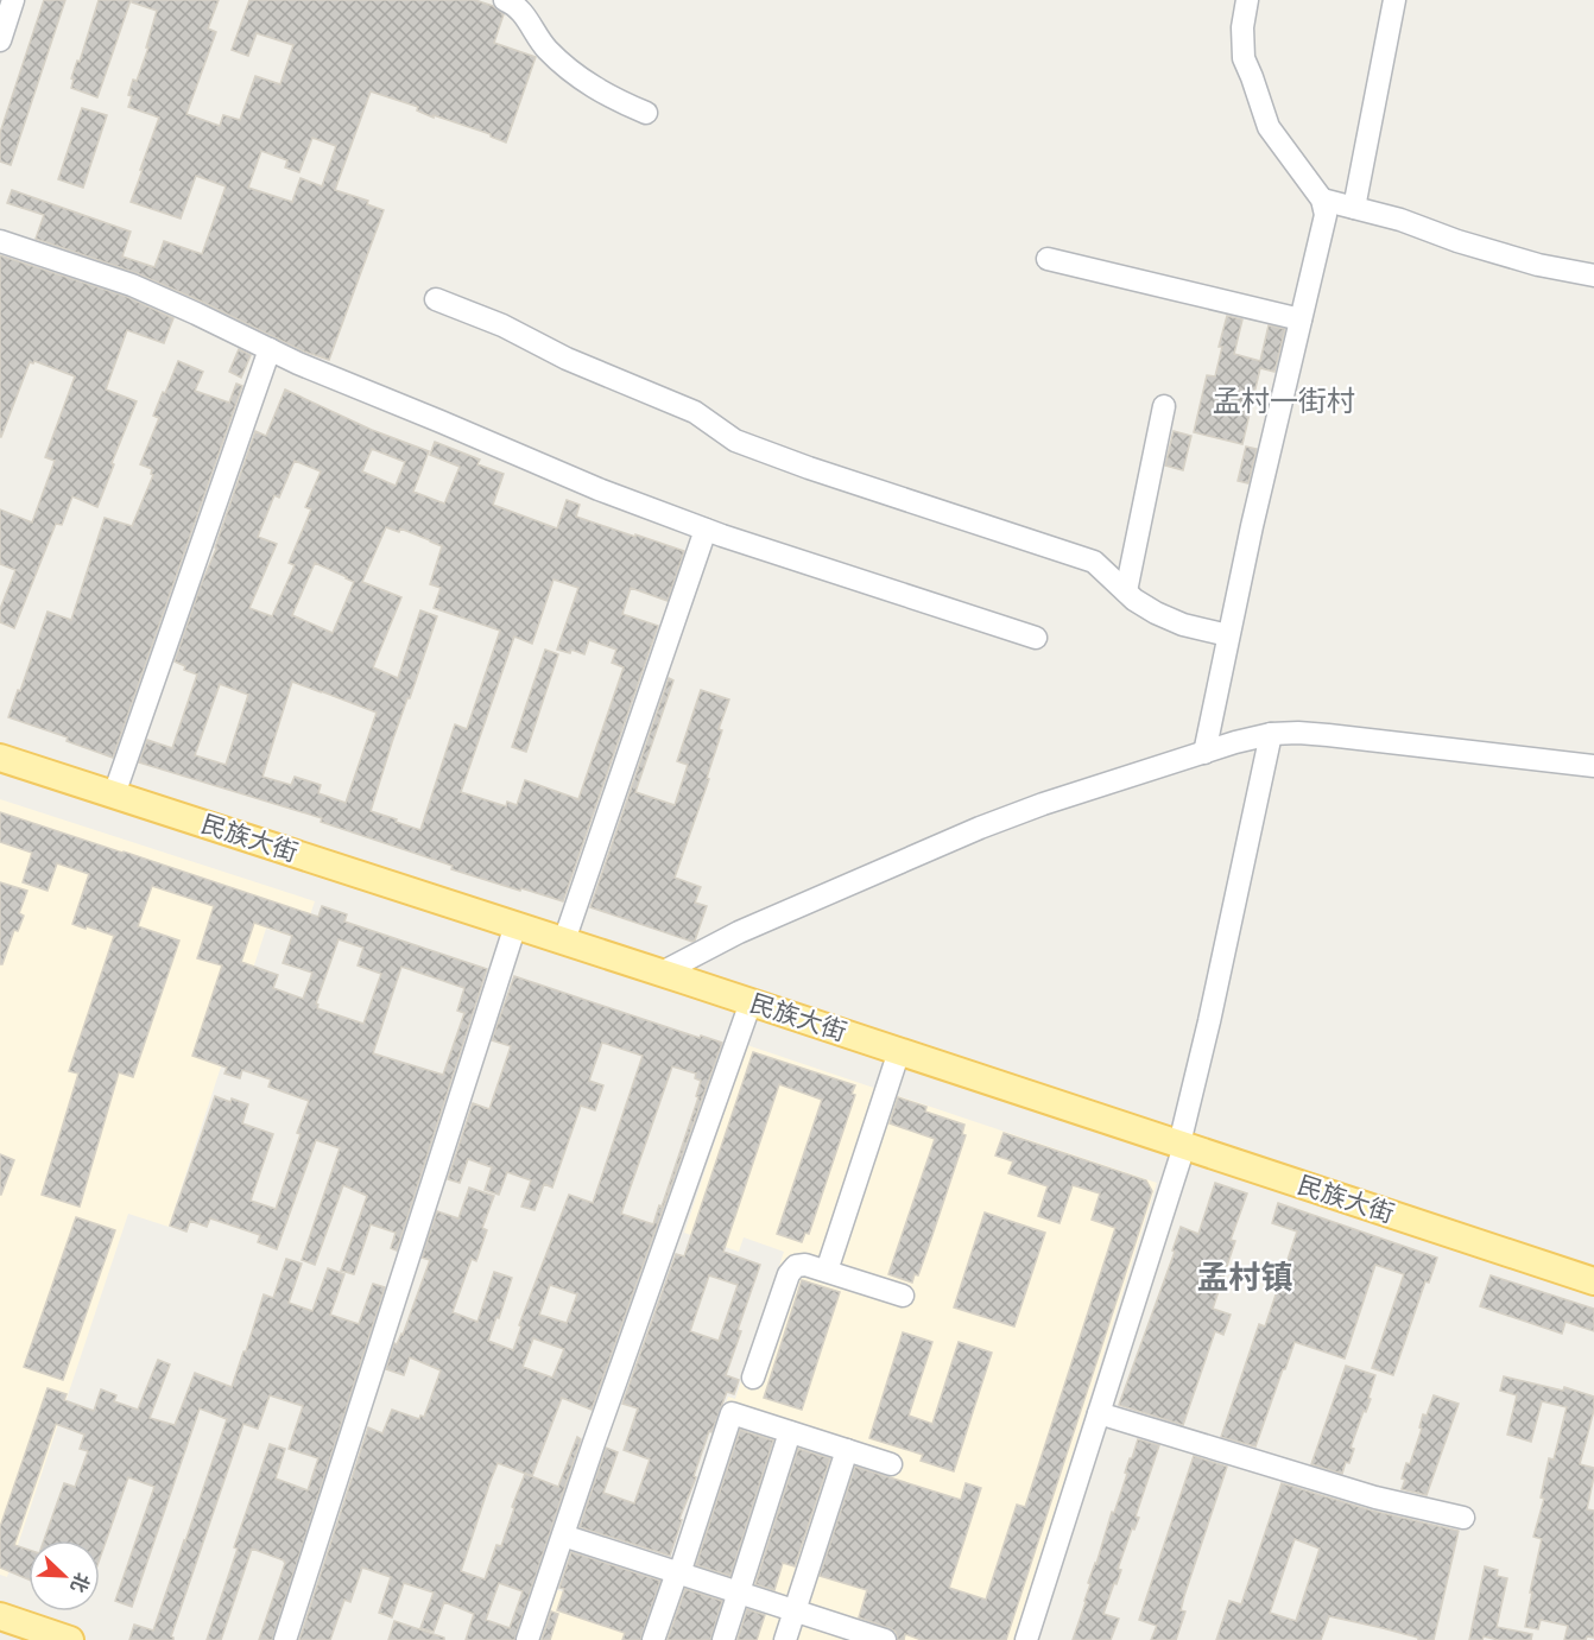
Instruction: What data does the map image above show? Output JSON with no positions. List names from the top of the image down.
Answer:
{
  "streets": {
    "main road": ["民族大街"]
  },
  "districts": ["孟村一街村", "孟村镇"],
  "north": "bottom right"
}
